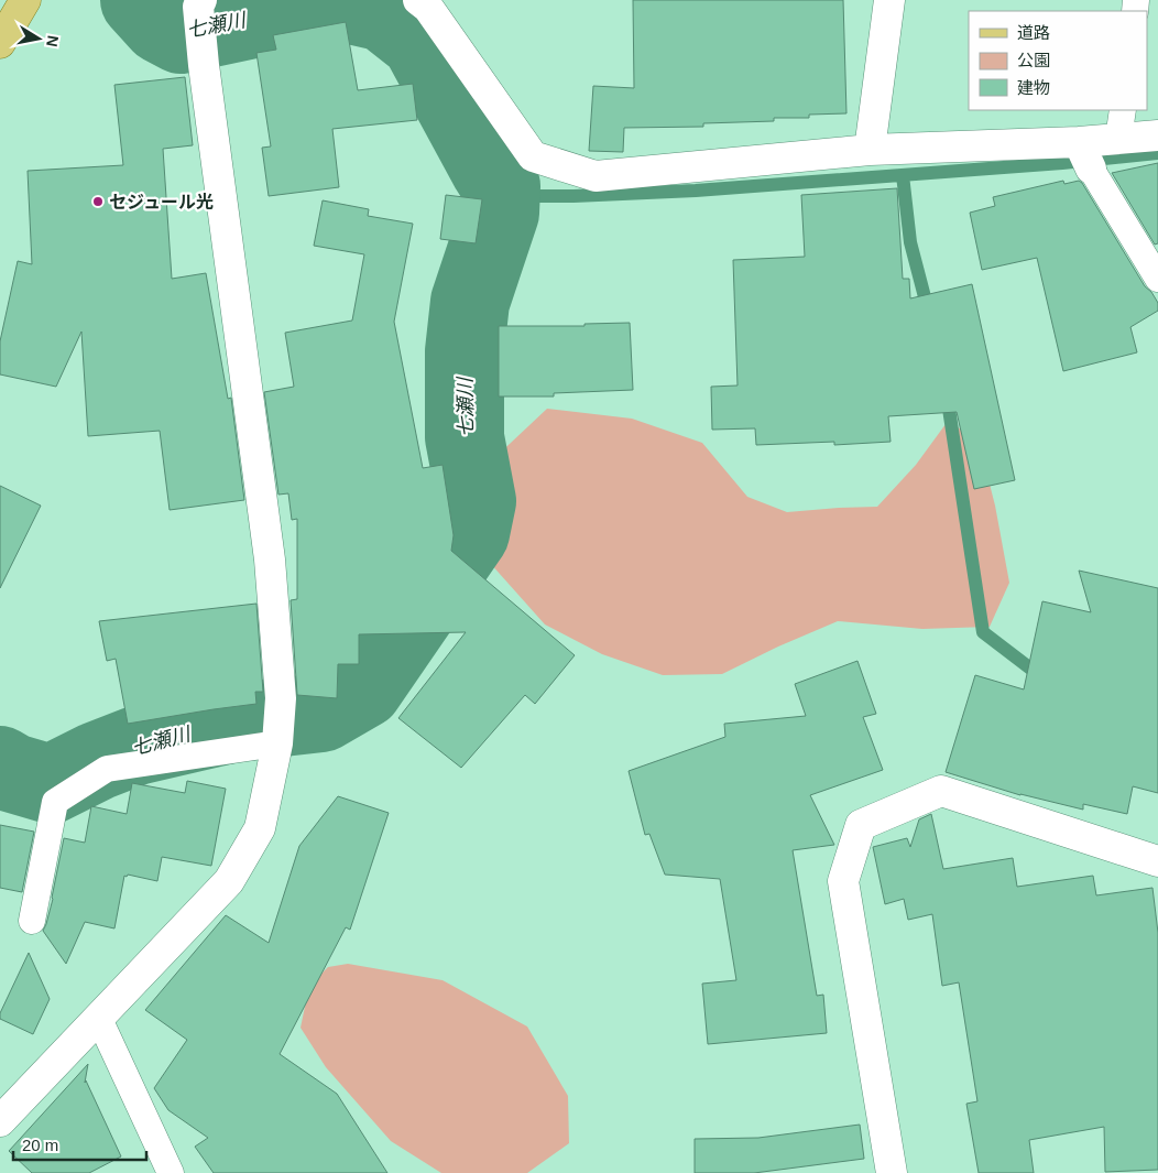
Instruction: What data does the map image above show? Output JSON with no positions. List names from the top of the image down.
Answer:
{
  "water": ["七瀬川"],
  "places": ["セジュール光"],
  "legend": ["道路", "公園", "建物"],
  "scale_bar": "20 m",
  "north": "right"
}
